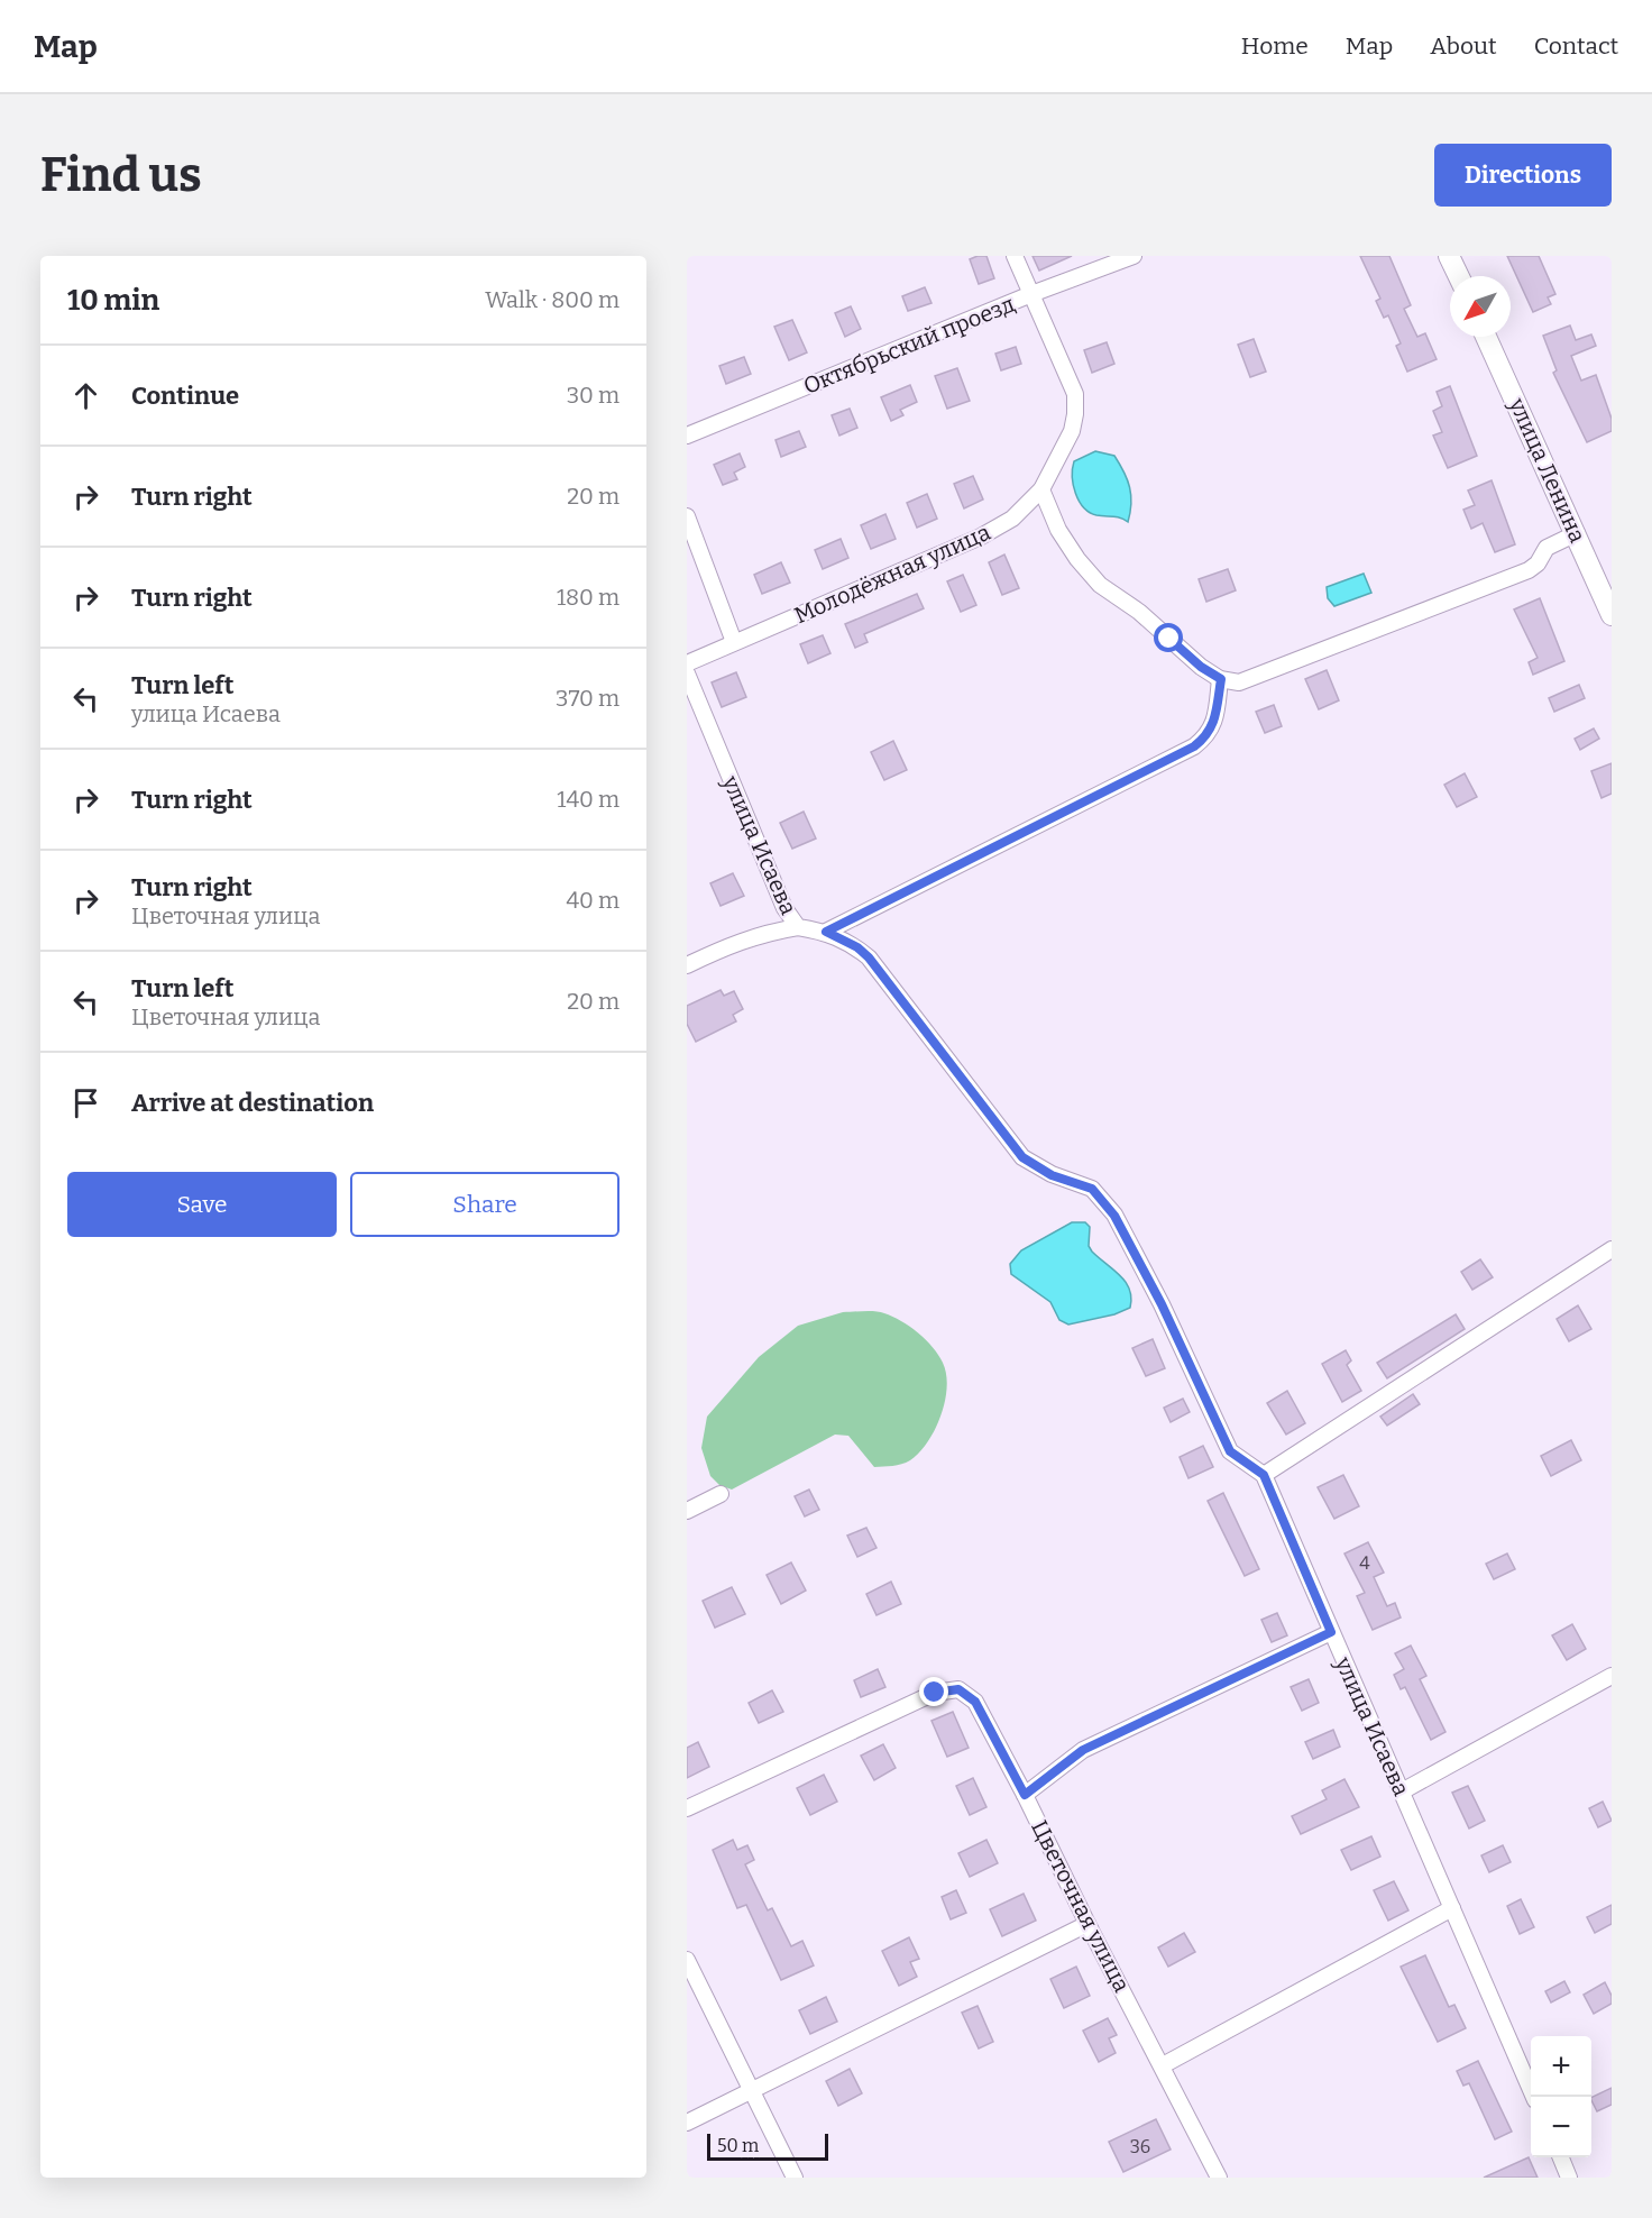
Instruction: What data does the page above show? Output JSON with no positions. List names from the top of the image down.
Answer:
{
  "streets": {
    "main road": ["улица Ленина"],
    "street": [
      "Октябрьский проезд",
      "Молодёжная улица",
      "улица Исаева",
      "Цветочная улица"
    ]
  },
  "crossings": [
    ["Октябрьский проезд", "Молодёжная улица"],
    ["Молодёжная улица", "улица Исаева"]
  ],
  "house_numbers": ["4", "36"],
  "scale_bar": "50 m",
  "north": "bottom left",
  "page": {
    "header": "Map",
    "nav": [
      "Home",
      "Map",
      "About",
      "Contact"
    ],
    "buttons": [
      "Directions",
      ["Save", "Share"]
    ],
    "title": "Find us",
    "heading": ["10 min", "Walk · 800 m"],
    "list": [
      ["Continue", "30 m"],
      ["Turn right", "20 m"],
      ["Turn right", "180 m"],
      ["Turn left", "улица Исаева", "370 m"],
      ["Turn right", "140 m"],
      ["Turn right", "Цветочная улица", "40 m"],
      ["Turn left", "Цветочная улица", "20 m"],
      "Arrive at destination"
    ],
    "map_buttons": ["+", "−"],
    "scale": "50 m"
  }
}
